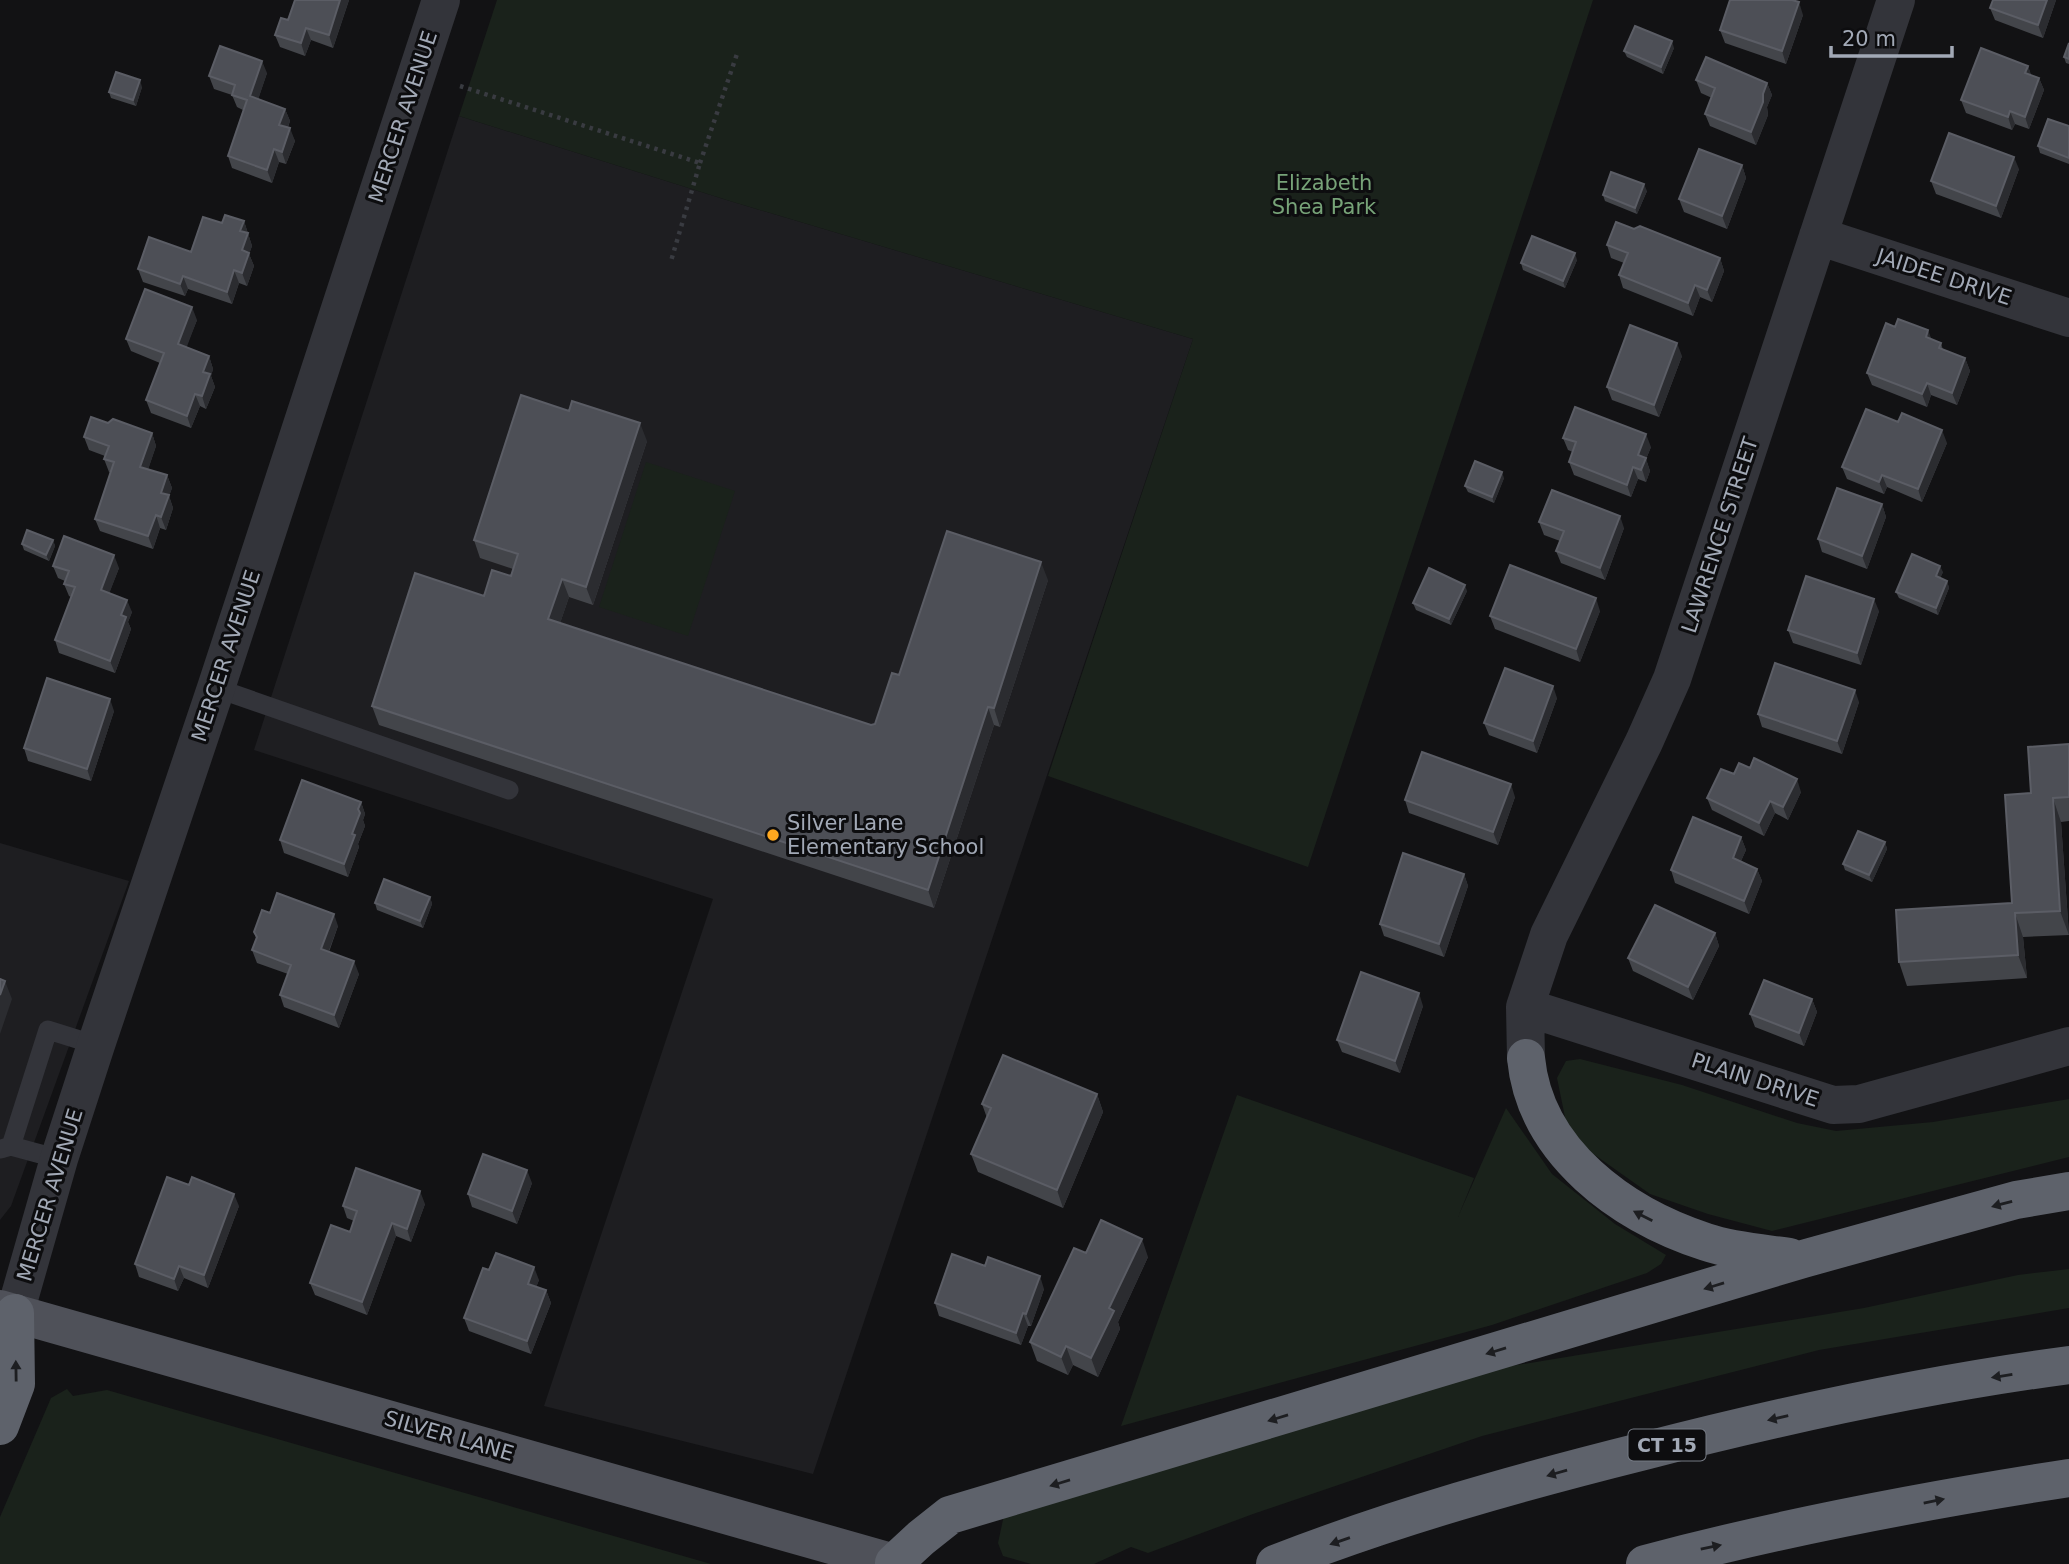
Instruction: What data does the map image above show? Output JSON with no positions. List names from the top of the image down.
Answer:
{
  "streets": {
    "highway": ["CT 15"],
    "main road": ["SILVER LANE"],
    "street": [
      "MERCER AVENUE",
      "JAIDEE DRIVE",
      "LAWRENCE STREET",
      "PLAIN DRIVE"
    ]
  },
  "crossings": [
    ["MERCER AVENUE", "SILVER LANE"],
    ["JAIDEE DRIVE", "LAWRENCE STREET"],
    ["LAWRENCE STREET", "PLAIN DRIVE"]
  ],
  "parks": ["Elizabeth Shea Park"],
  "places": ["Silver Lane Elementary School"],
  "scale_bar": "20 m"
}
